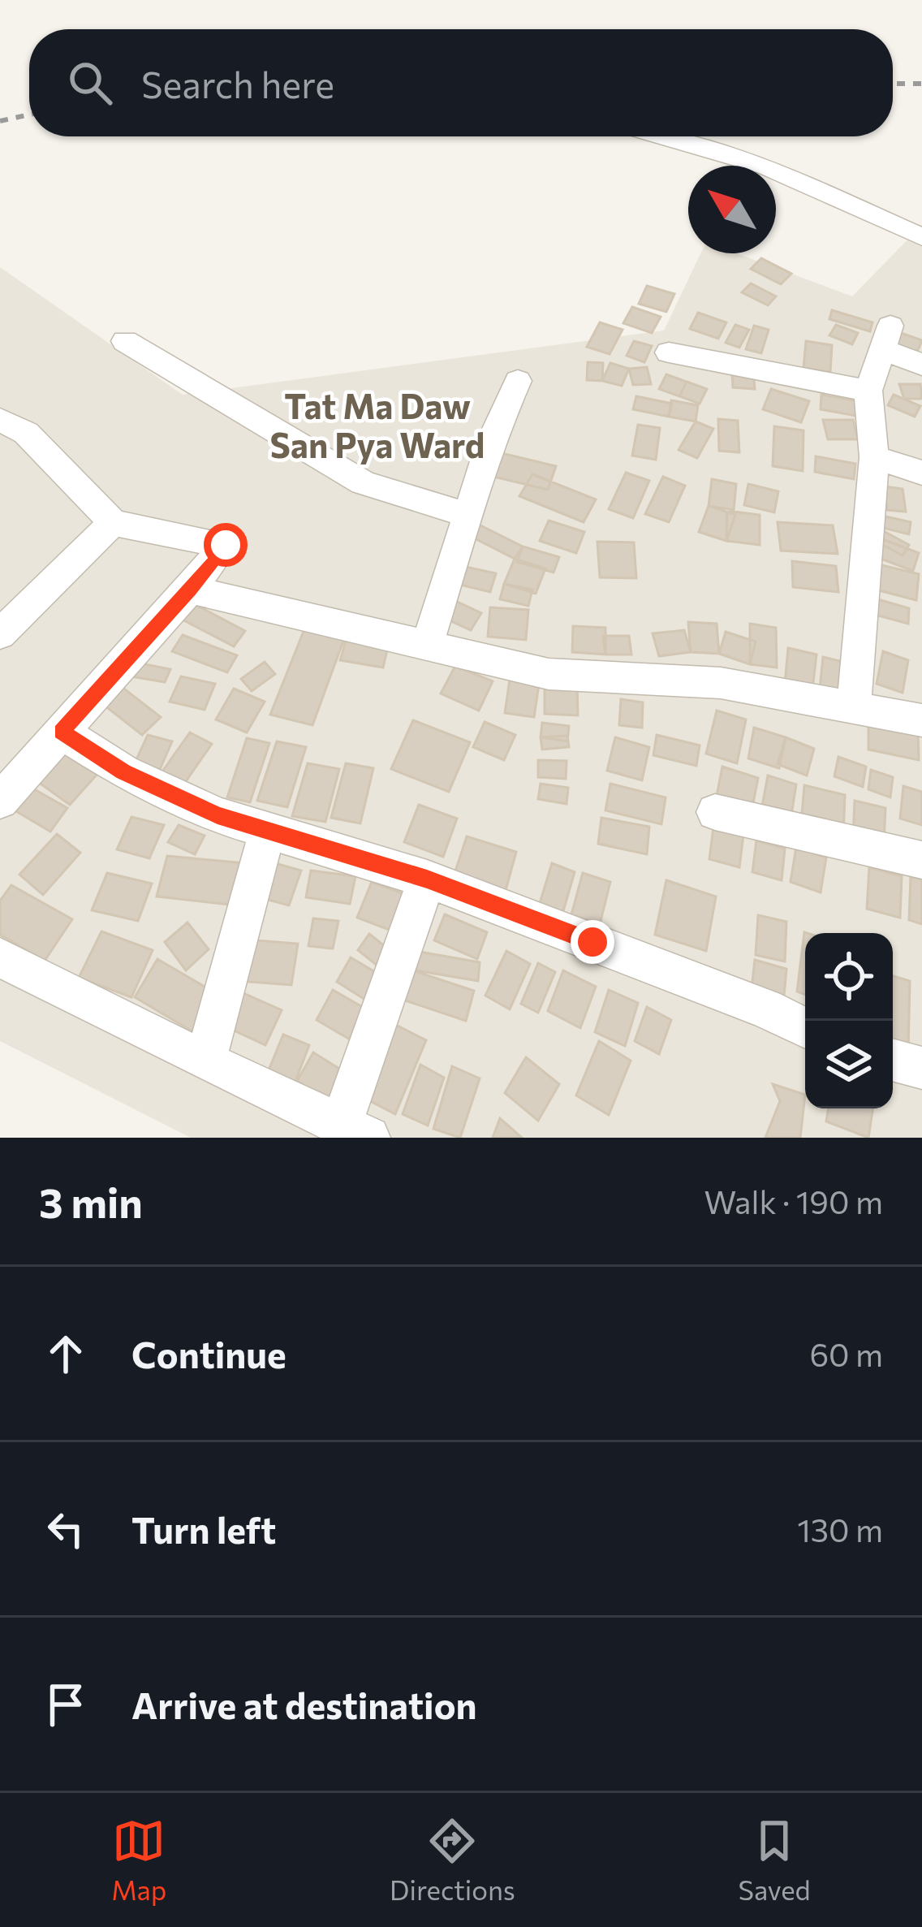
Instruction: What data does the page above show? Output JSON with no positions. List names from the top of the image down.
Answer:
{
  "districts": ["Tat Ma Daw San Pya Ward"],
  "north": "top left",
  "page": {
    "search": "Search here",
    "heading": ["3 min", "Walk · 190 m"],
    "list": [
      ["Continue", "60 m"],
      ["Turn left", "130 m"],
      "Arrive at destination"
    ],
    "nav": ["Map", "Directions", "Saved"]
  }
}
